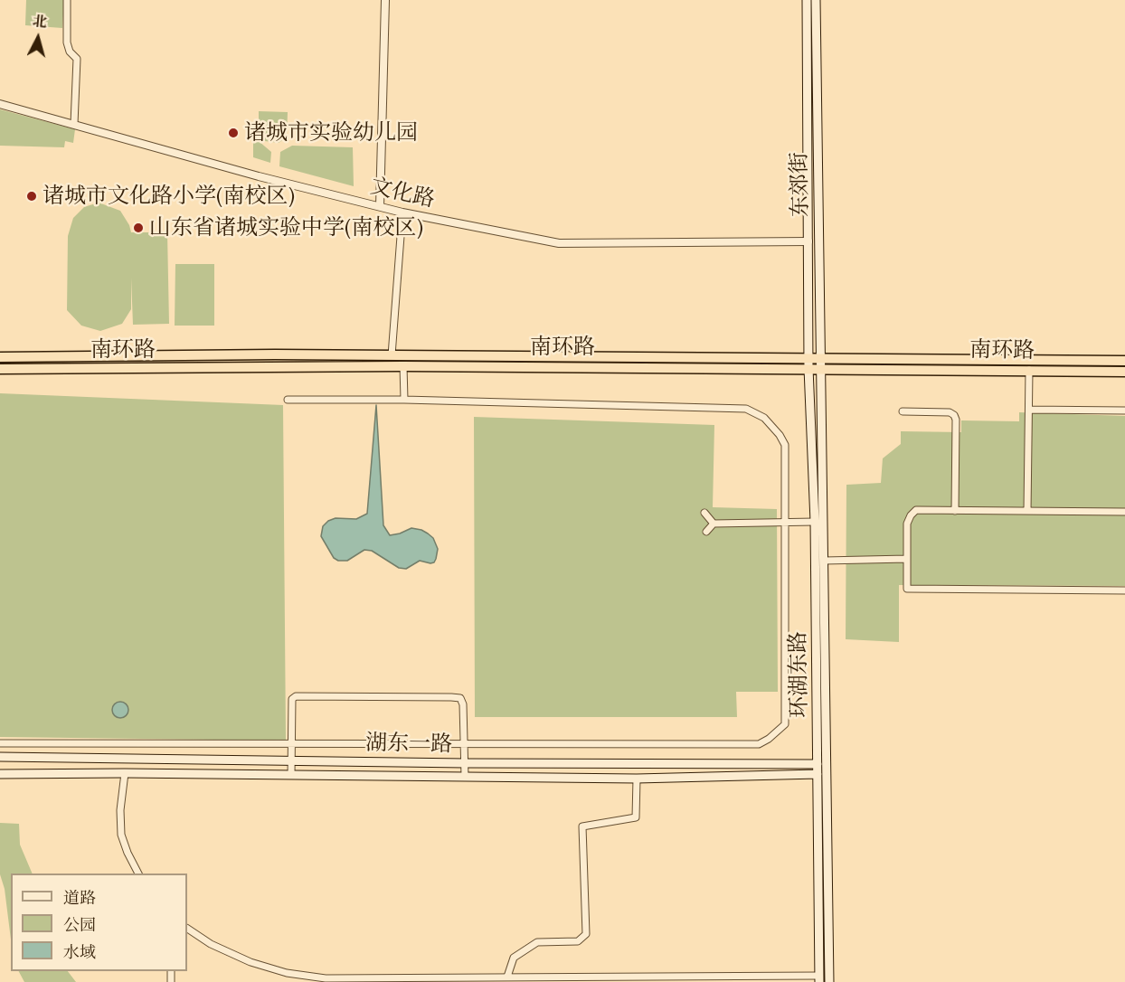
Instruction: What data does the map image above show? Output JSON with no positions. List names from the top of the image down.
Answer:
{
  "streets": {
    "highway": ["南环路"],
    "main road": ["东郊街", "环湖东路", "湖东一路"],
    "street": ["文化路"]
  },
  "crossings": [
    ["东郊街", "文化路"],
    ["东郊街", "南环路"],
    ["东郊街", "环湖东路"],
    ["南环路", "环湖东路"],
    ["环湖东路", "湖东一路"]
  ],
  "places": ["诸城市实验幼儿园", "诸城市文化路小学(南校区)", "山东省诸城实验中学(南校区)"],
  "legend": ["道路", "公园", "水域"],
  "north": "top"
}
